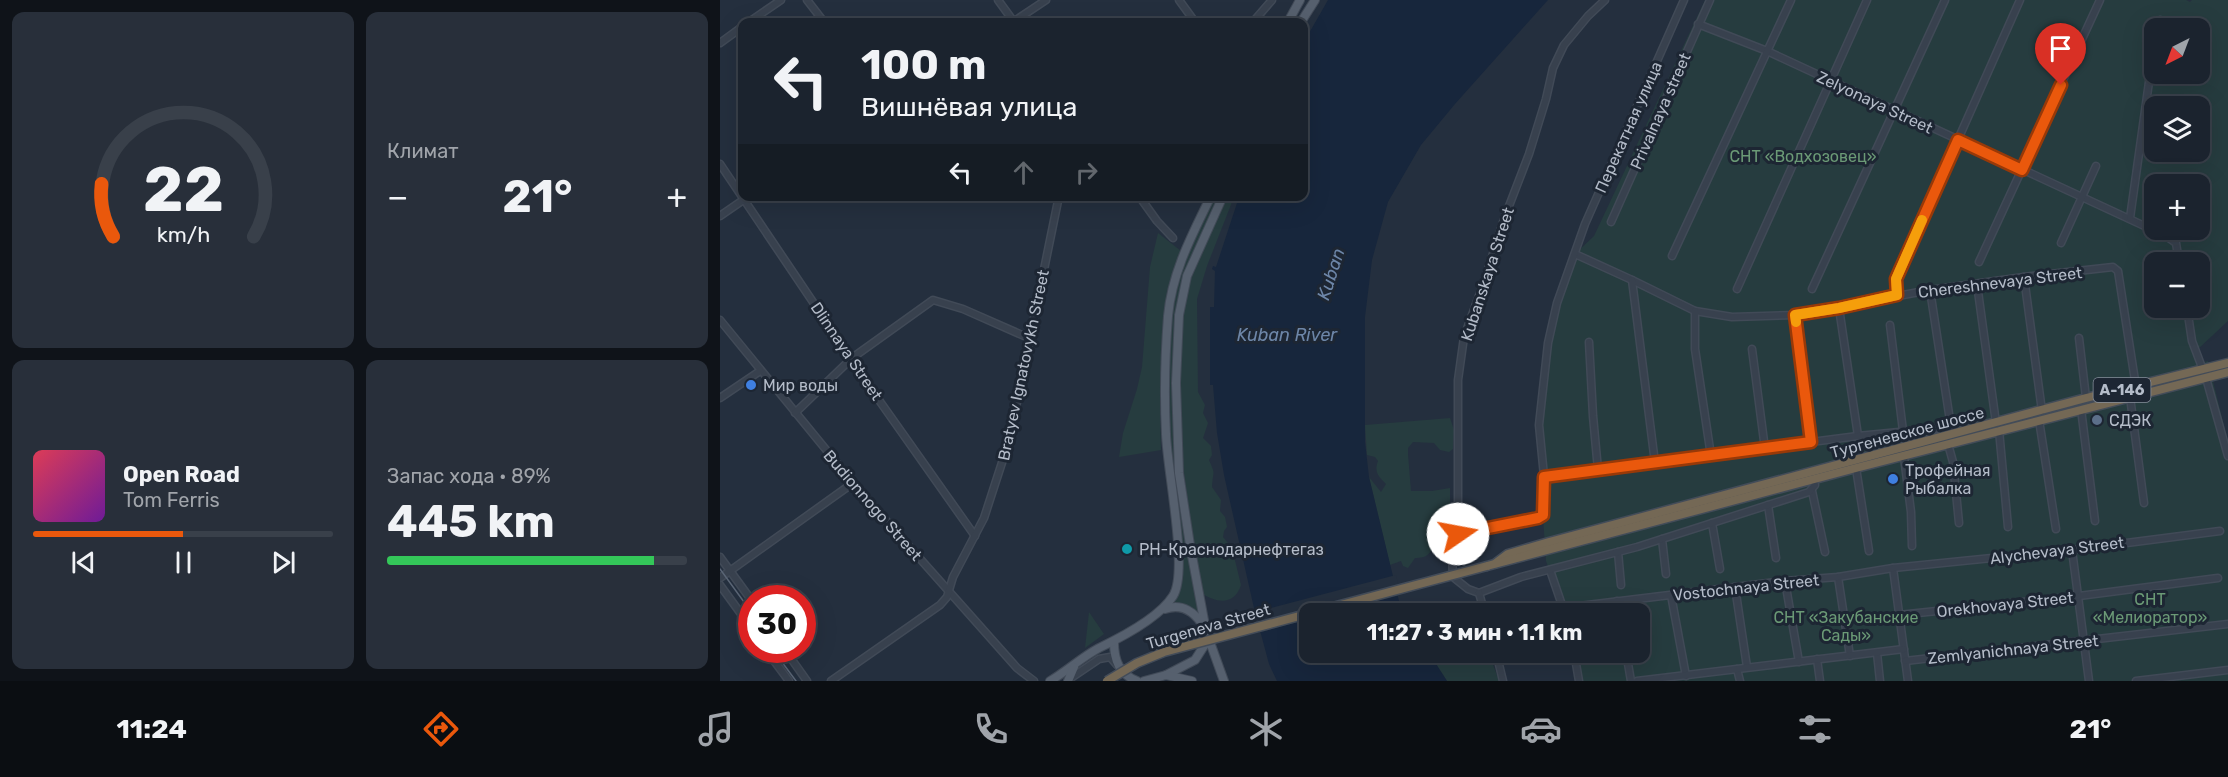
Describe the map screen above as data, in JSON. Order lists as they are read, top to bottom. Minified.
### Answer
{"streets":{"highway":["А-146","Тургеневское шоссе","Turgeneva Street"],"street":["Zelyonaya Street","Privalnaya street","Перекатная улица","Kubanskaya Street","Chereshnevaya Street","Dlinnaya Street","Bratyev Ignatovykh Street","Budionnogo Street","Alychevaya Street","Vostochnaya Street","Orekhovaya Street","Zemlyanichnaya Street"]},"crossings":[["Zelyonaya Street","Privalnaya street"],["Перекатная улица","Kubanskaya Street"],["Перекатная улица","Chereshnevaya Street"],["Chereshnevaya Street","Тургеневское шоссе"],["Dlinnaya Street","Bratyev Ignatovykh Street"],["Bratyev Ignatovykh Street","Budionnogo Street"],["Alychevaya Street","Vostochnaya Street"]],"water":["Kuban","Kuban River"],"parks":["СНТ «Водхозовец»","СНТ «Мелиоратор»","СНТ «Закубанские Сады»"],"places":["Мир воды","СДЭК","Трофейная Рыбалка","РН-Краснодарнефтегаз"],"north":"bottom left","page":{"tile":["Климат",["Запас хода · 89%","445 km"]],"map_buttons":["+","−"],"turn":["100 m","Вишнёвая улица"],"heat":["−","21°","+"],"song":["Open Road","Tom Ferris"],"limit":"30","trip":"11:27 · 3 мин · 1.1 km","tabs":["11:24","21°"],"gauge":["22","km/h"]}}
